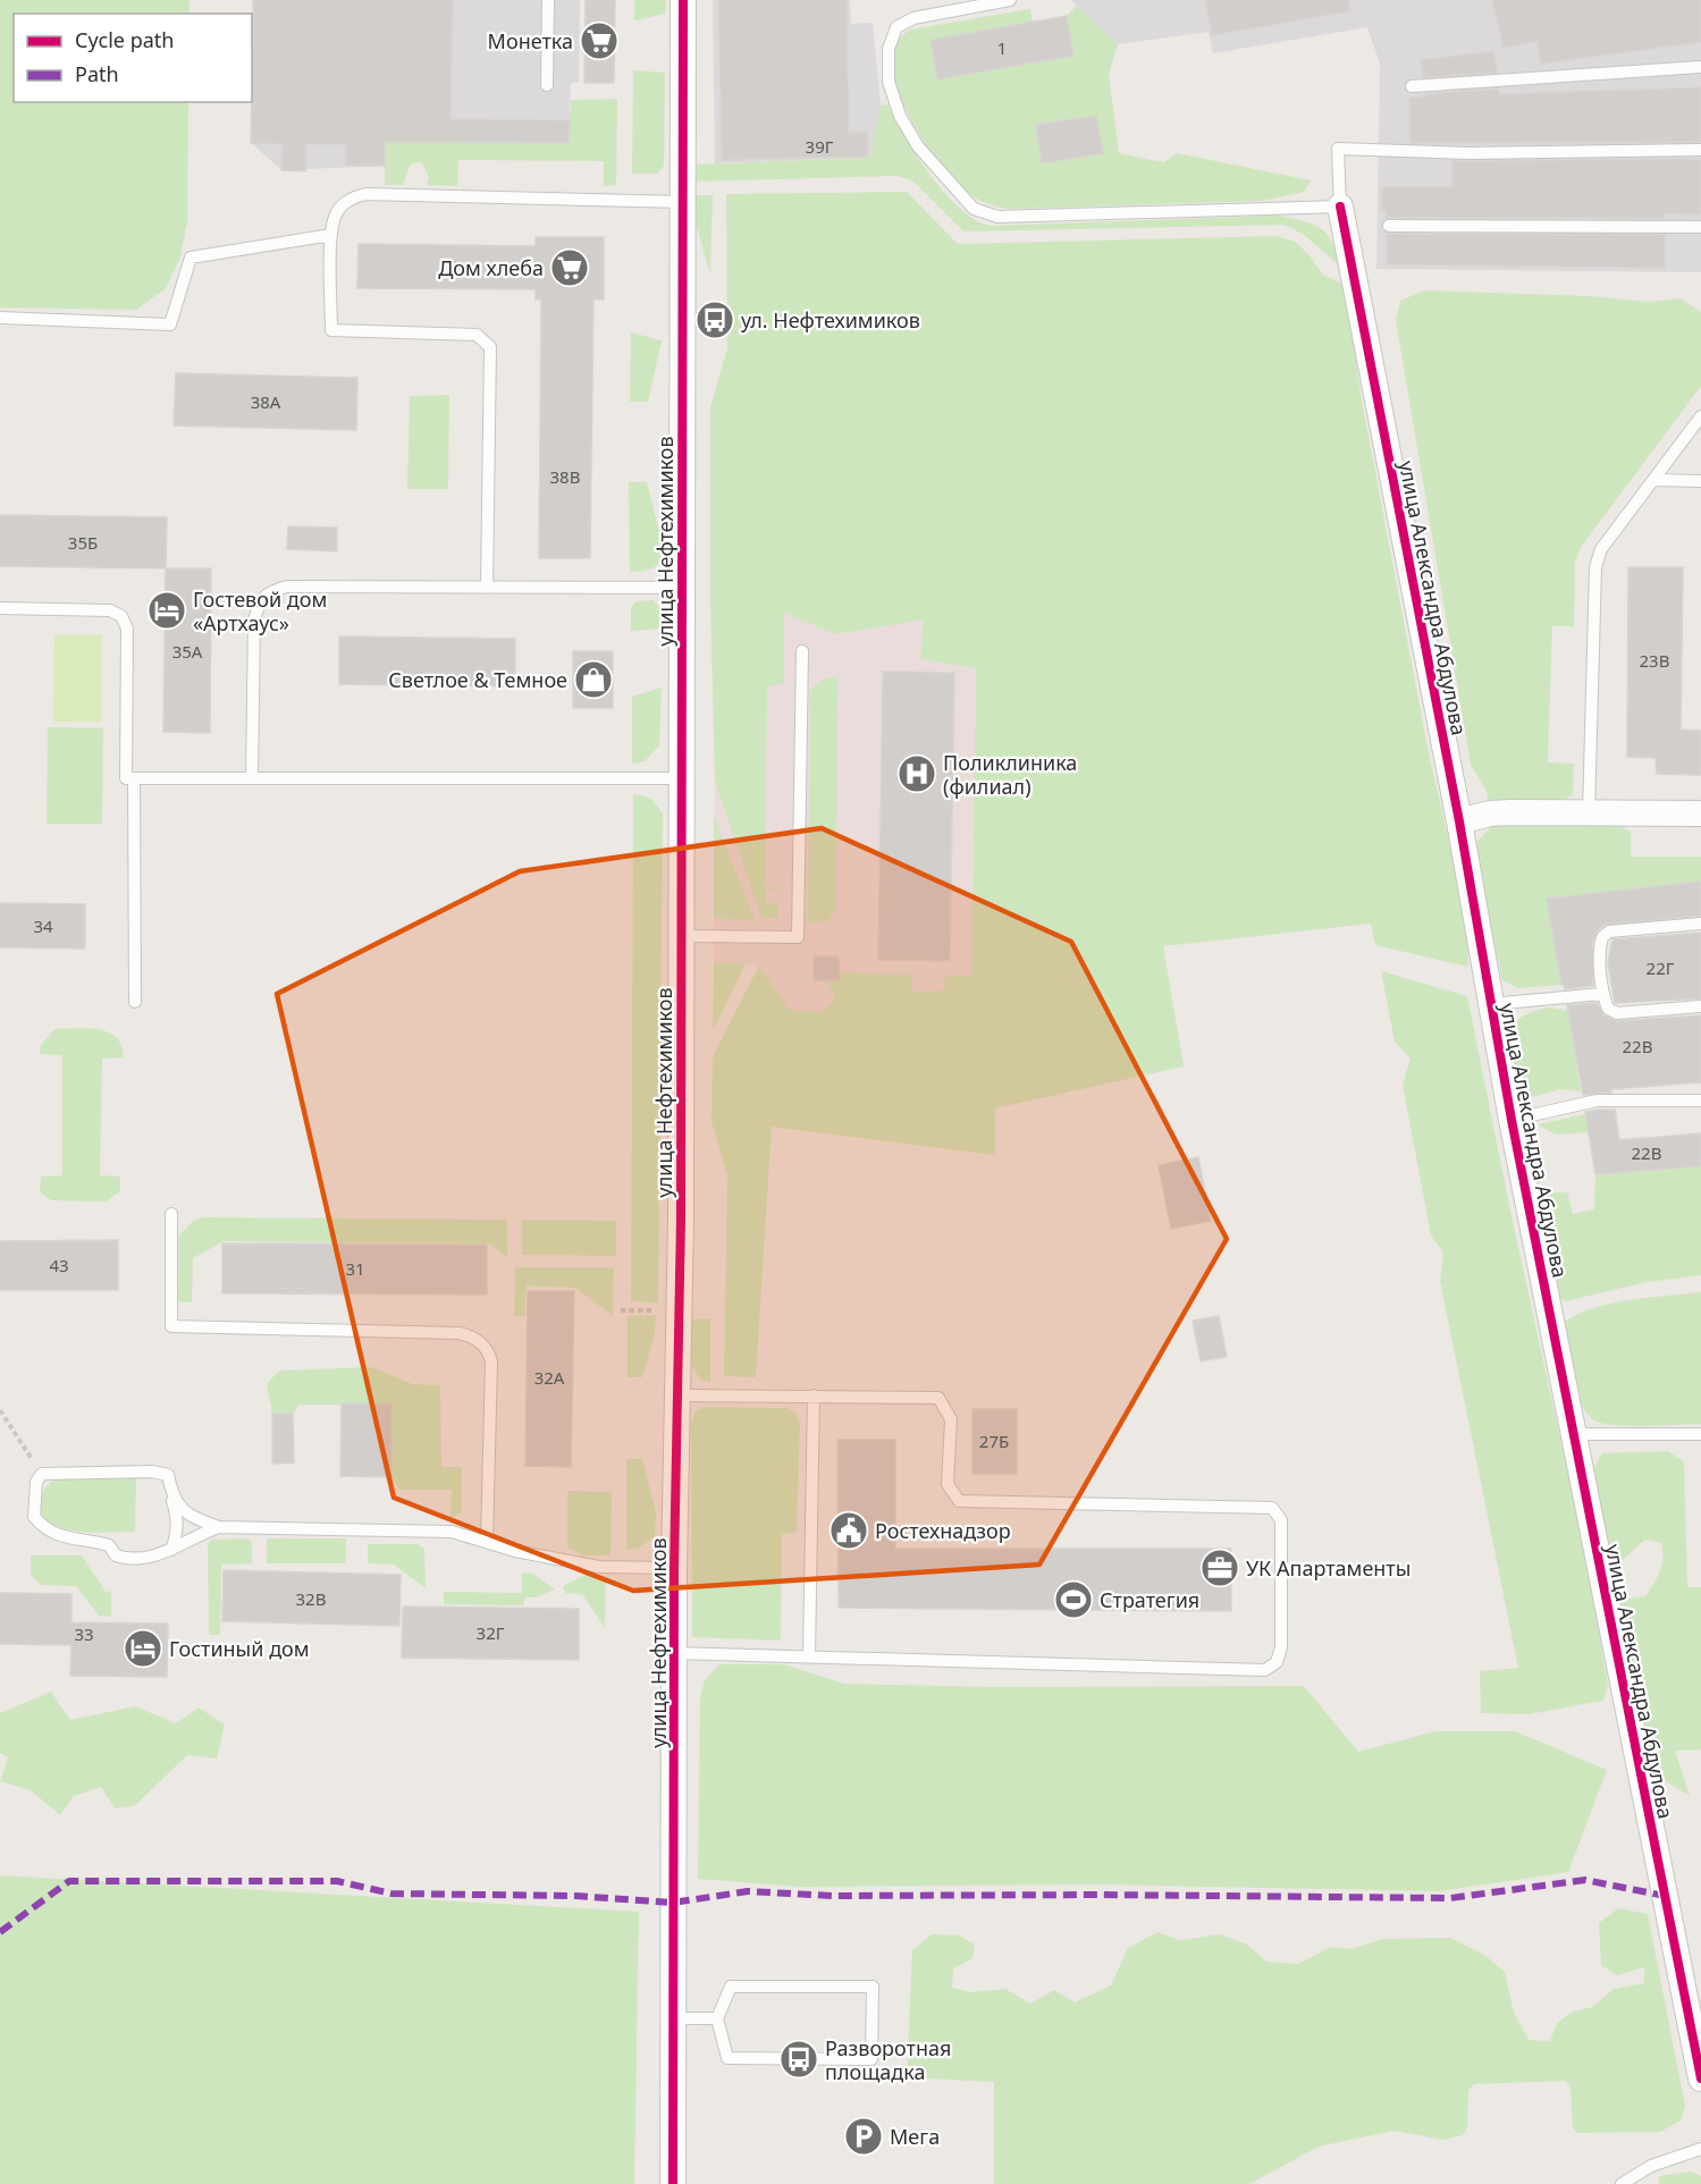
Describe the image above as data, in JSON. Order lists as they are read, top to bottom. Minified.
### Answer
{"streets":{"street":["улица Нефтехимиков","улица Александра Абдулова"]},"places":{"supermarket":["Монетка","Дом хлеба"],"bus stop":["ул. Нефтехимиков","Разворотная площадка"],"hotel":["Гостевой дом «Артхаус»","Гостиный дом"],"shop":["Светлое & Темное"],"hospital":["Поликлиника (филиал)"],"public building":["Ростехнадзор"],"office":["УК Апартаменты"],"sports":["Стратегия"],"parking":["Мега"]},"house_numbers":["1","39Г","38А","38В","35Б","35А","23В","34","22Г","22В","22В","43","31","32А","27Б","32В","32Г","33"],"legend":["Cycle path","Path"]}
